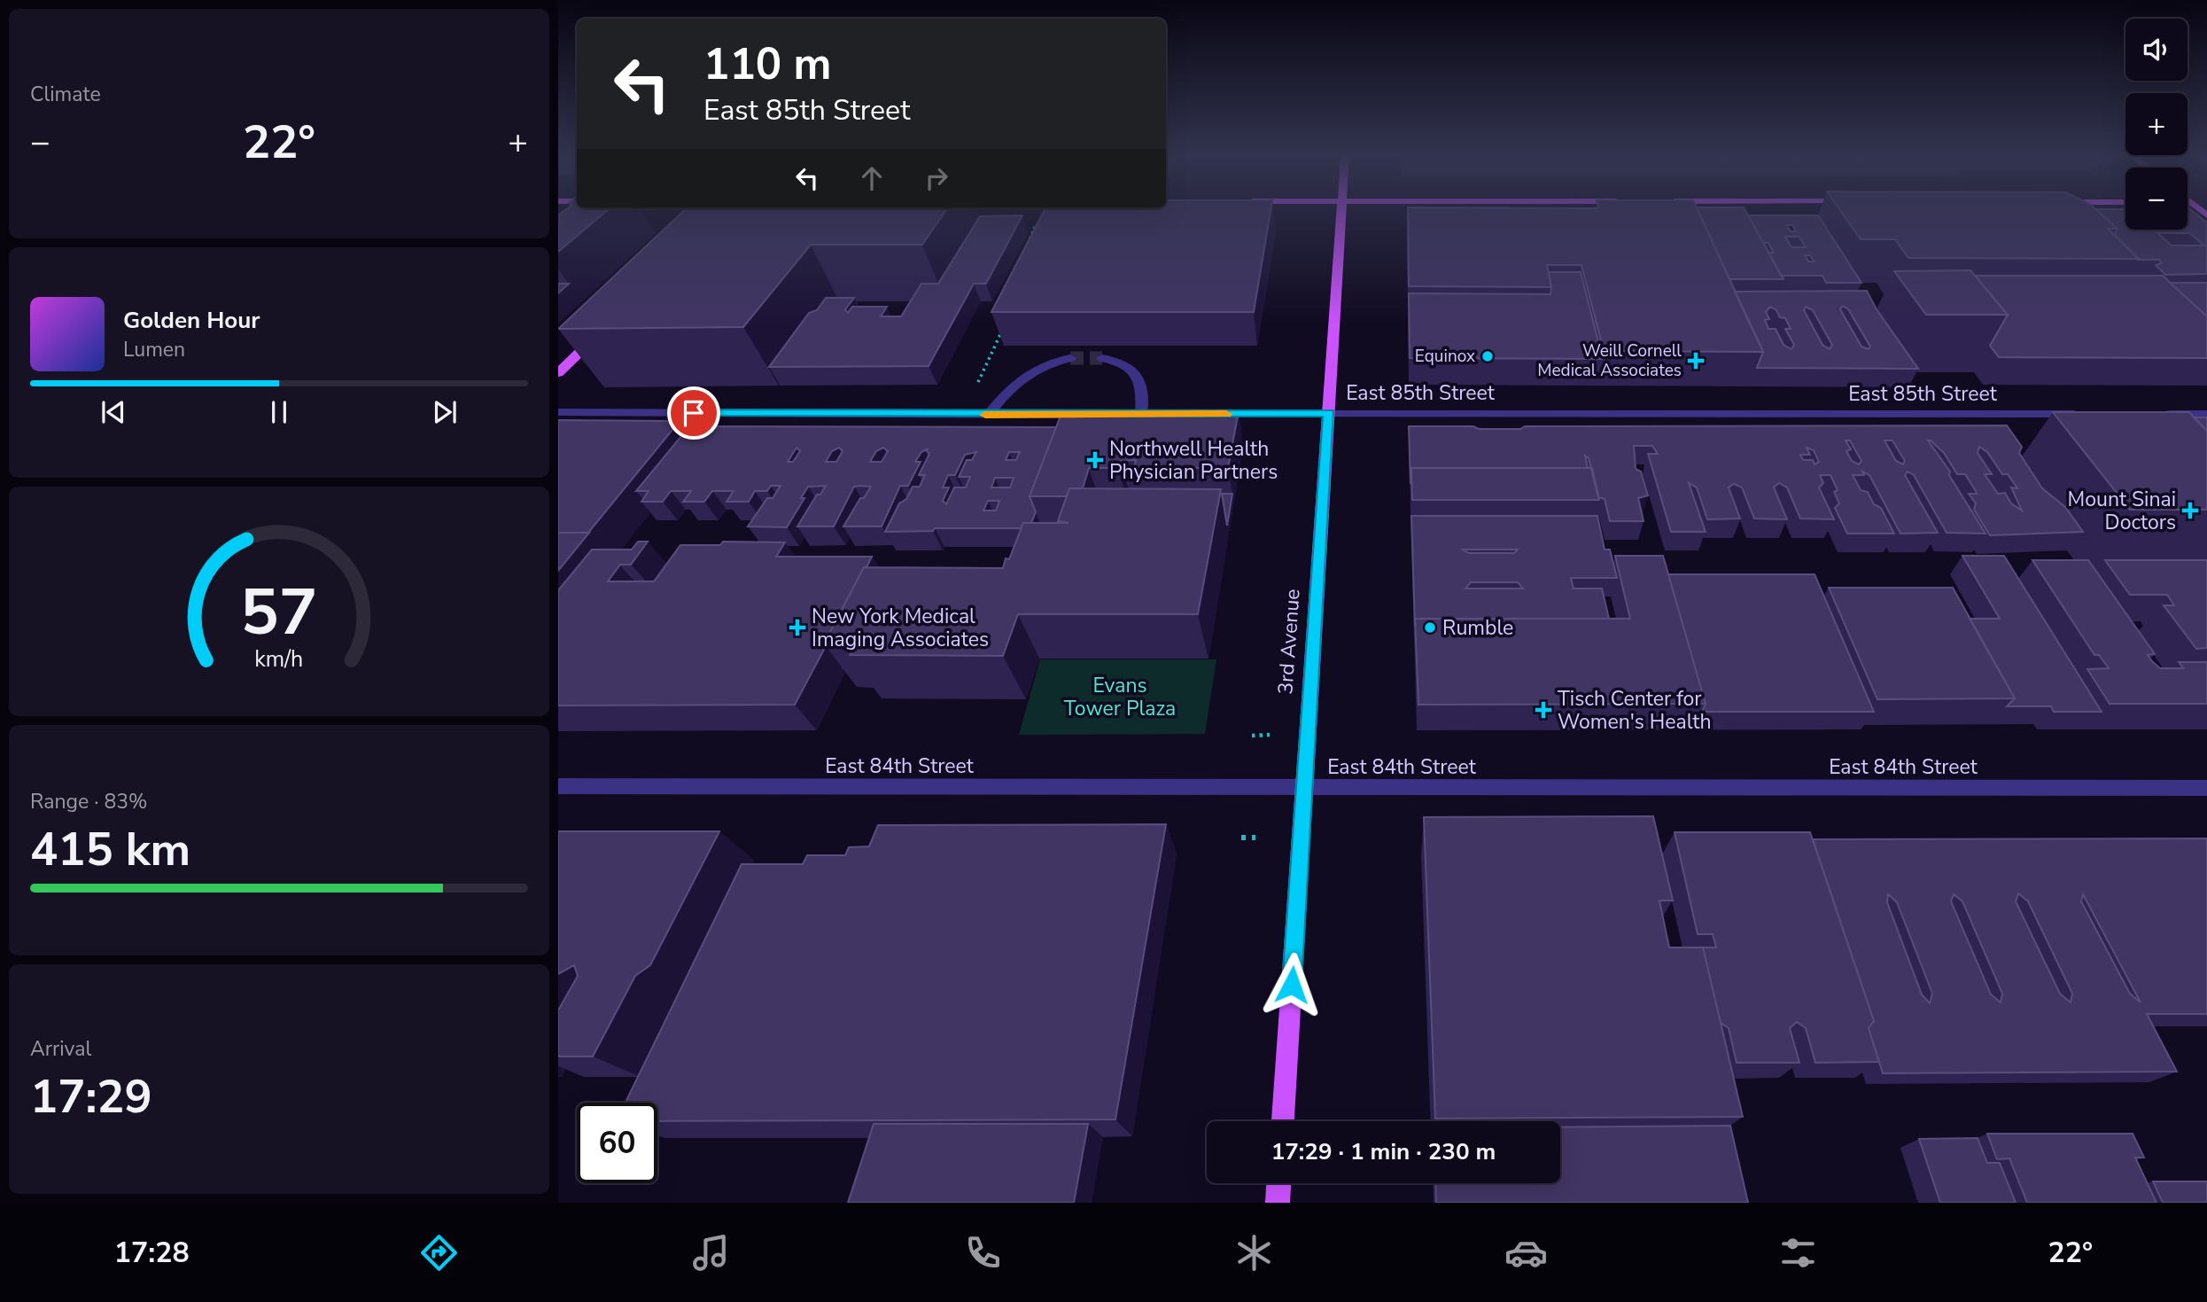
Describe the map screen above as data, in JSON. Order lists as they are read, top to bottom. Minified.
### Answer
{"streets":{"main road":["3rd Avenue"],"street":["East 85th Street","East 84th Street"]},"crossings":[["East 85th Street","3rd Avenue"],["3rd Avenue","East 84th Street"]],"parks":["Evans Tower Plaza"],"places":{"other":["Equinox","Rumble"],"health":["Weill Cornell Medical Associates","Northwell Health Physician Partners","Mount Sinai Doctors","New York Medical Imaging Associates","Tisch Center for Women's Health"]},"page":{"tile":["Climate",["Range · 83%","415 km"],["Arrival","17:29"]],"map_buttons":["+","−"],"turn":["110 m","East 85th Street"],"heat":["−","22°","+"],"song":["Golden Hour","Lumen"],"limit":"60","trip":"17:29 · 1 min · 230 m","tabs":["17:28","22°"],"gauge":["57","km/h"]}}
